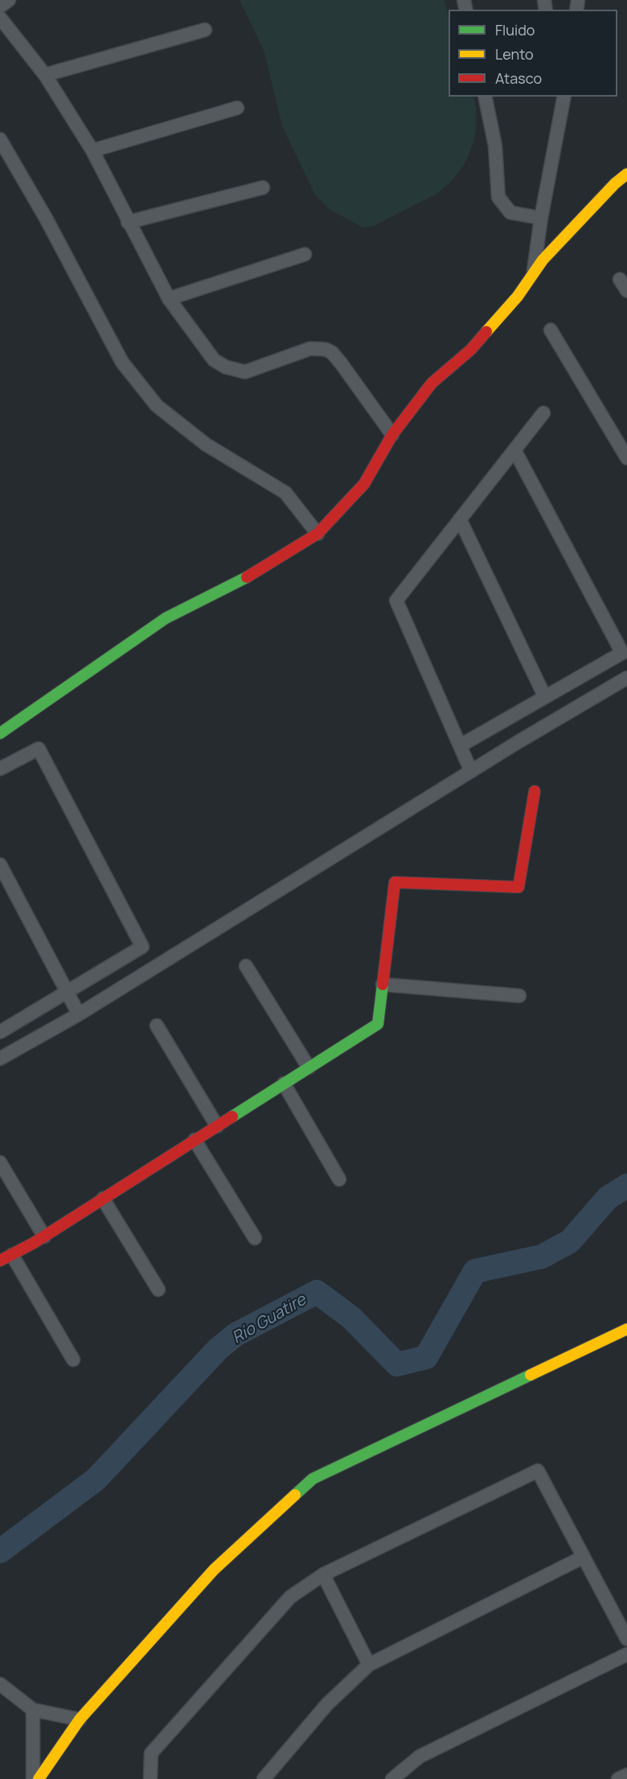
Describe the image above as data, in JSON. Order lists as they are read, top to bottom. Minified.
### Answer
{"water":["Río Guatire"],"legend":["Fluido","Lento","Atasco"]}
